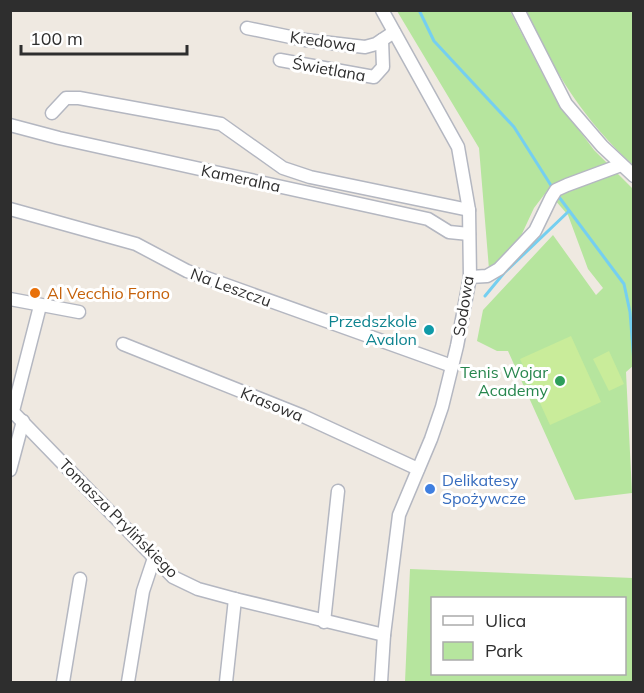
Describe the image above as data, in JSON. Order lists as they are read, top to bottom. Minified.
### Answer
{"streets":{"street":["Kredowa","Świetlana","Kameralna","Na Leszczu","Sodowa","Krasowa","Tomasza Prylińskiego"]},"crossings":[["Kredowa","Świetlana"],["Kredowa","Sodowa"],["Kameralna","Sodowa"],["Na Leszczu","Sodowa"],["Sodowa","Krasowa"],["Sodowa","Tomasza Prylińskiego"]],"places":["Al Vecchio Forno","Przedszkole Avalon","Tenis Wojar Academy","Delikatesy Spożywcze"],"legend":["Ulica","Park"],"scale_bar":"100 m"}
